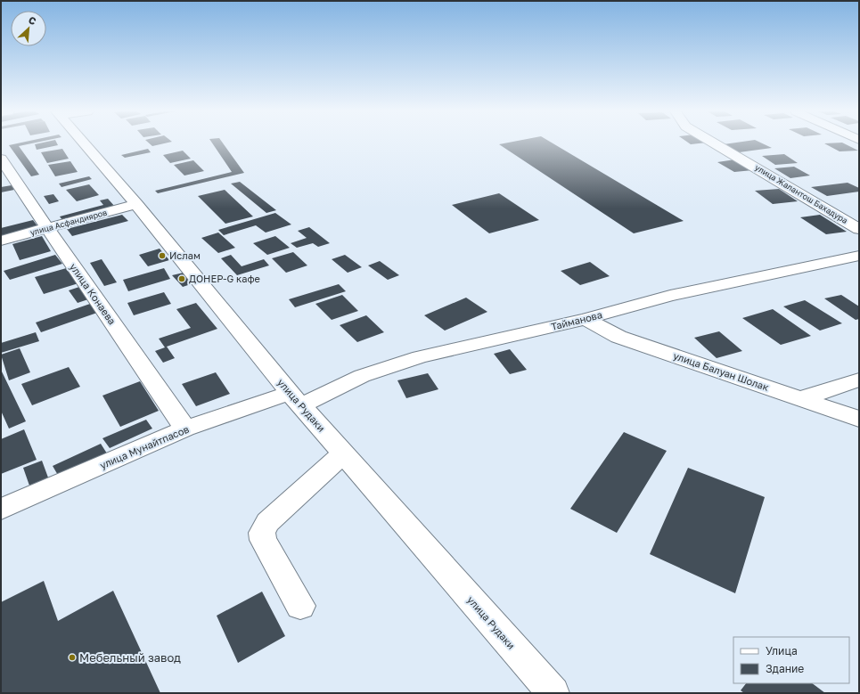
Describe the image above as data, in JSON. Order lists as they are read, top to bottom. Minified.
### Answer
{"streets":{"street":["улица Жалантош Бахадура","улица Асфандияров","улица Конаева","Тайманова","улица Балуан Шолак","улица Рудаки","улица Мунайтпасов"]},"crossings":[["улица Асфандияров","улица Конаева"],["улица Асфандияров","улица Рудаки"],["улица Конаева","улица Мунайтпасов"],["Тайманова","улица Балуан Шолак"],["Тайманова","улица Рудаки"],["Тайманова","улица Мунайтпасов"],["улица Рудаки","улица Мунайтпасов"]],"places":["Ислам","ДОНЕР-G кафе","Мебельный завод"],"legend":["Улица","Здание"],"north":"top right"}
